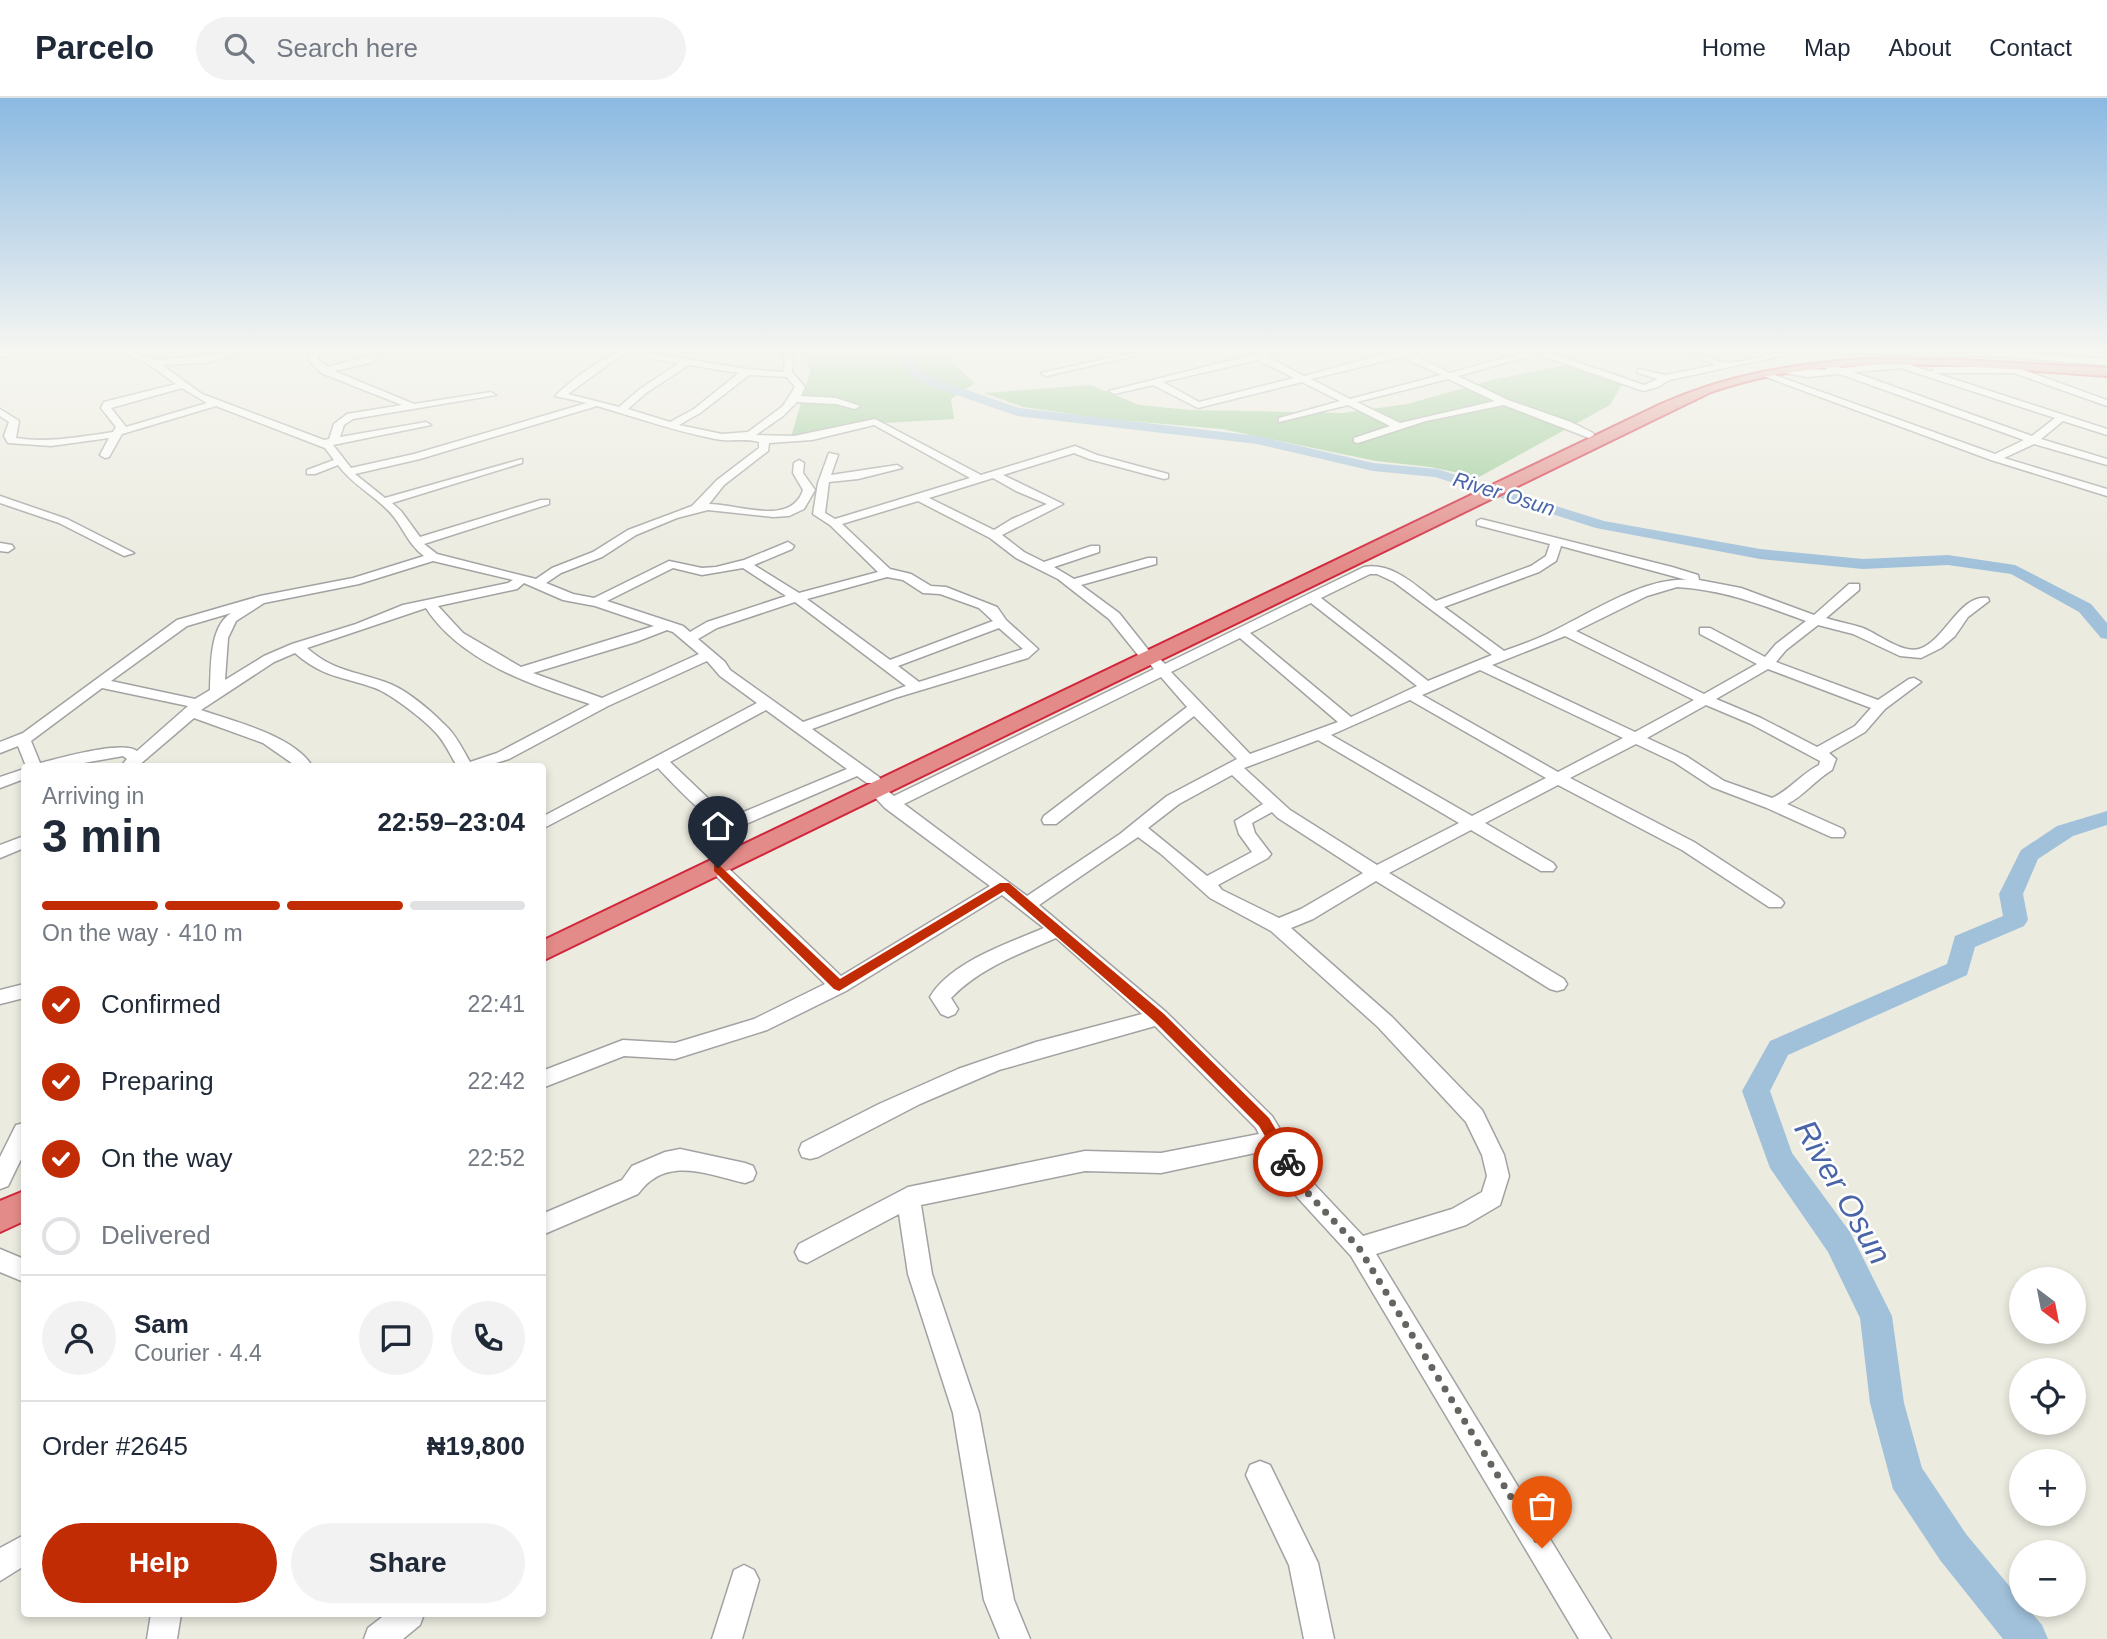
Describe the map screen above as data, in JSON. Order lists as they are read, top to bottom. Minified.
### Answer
{"water":["River Osun"],"north":"bottom right","page":{"header":"Parcelo","search":"Search here","nav":["Home","Map","About","Contact"],"heading":["3 min","Arriving in","22:59–23:04"],"panel":["Sam","Courier · 4.4","Order #2645","₦19,800"],"bar":"On the way · 410 m","list":[["Confirmed","22:41"],["Preparing","22:42"],["On the way","22:52"],"Delivered"],"map_buttons":["+","−"],"buttons":["Help","Share"]}}
